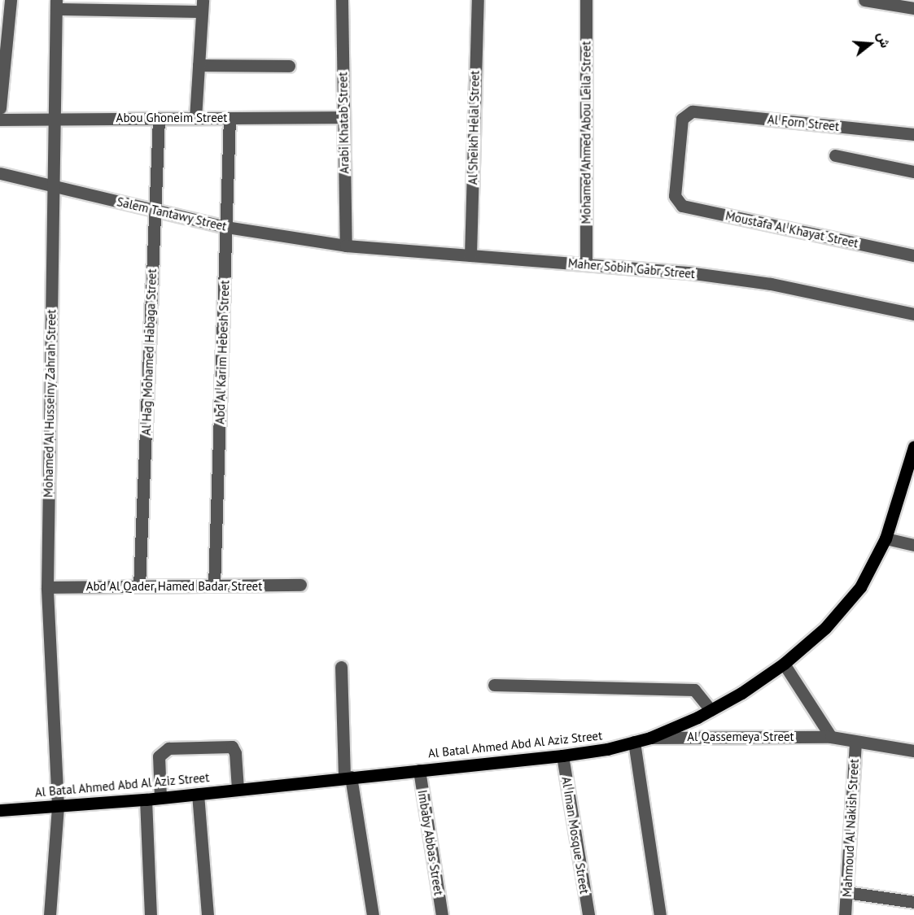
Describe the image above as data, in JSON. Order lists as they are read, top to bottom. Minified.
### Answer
{"streets":{"main road":["Al Batal Ahmed Abd Al Aziz Street"],"street":["Abou Ghoneim Street","Arabi Khatab Street","Al Forn Street","Al Sheikh Helal Street","Mohamed Ahmed Abou Leila Street","Salem Tantawy Street","Moustafa Al Khayat Street","Maher Sobih Gabr Street","Al Hag Mohamed Habaga Street","Abd Al Karim Hebesh Street","Mohamed Al Husseiny Zahrah Street","Abd Al Qader Hamed Badar Street","Al Qassemeya Street","Mahmoud Al Nakish Street","Al Iman Mosque Street","Imbaby Abbas Street"]},"crossings":[["Abou Ghoneim Street","Arabi Khatab Street"],["Abou Ghoneim Street","Al Hag Mohamed Habaga Street"],["Abou Ghoneim Street","Abd Al Karim Hebesh Street"],["Abou Ghoneim Street","Mohamed Al Husseiny Zahrah Street"],["Arabi Khatab Street","Salem Tantawy Street"],["Arabi Khatab Street","Maher Sobih Gabr Street"],["Al Forn Street","Moustafa Al Khayat Street"],["Al Sheikh Helal Street","Maher Sobih Gabr Street"],["Mohamed Ahmed Abou Leila Street","Maher Sobih Gabr Street"],["Salem Tantawy Street","Maher Sobih Gabr Street"],["Salem Tantawy Street","Al Hag Mohamed Habaga Street"],["Salem Tantawy Street","Abd Al Karim Hebesh Street"],["Salem Tantawy Street","Mohamed Al Husseiny Zahrah Street"],["Al Hag Mohamed Habaga Street","Abd Al Qader Hamed Badar Street"],["Abd Al Karim Hebesh Street","Abd Al Qader Hamed Badar Street"],["Mohamed Al Husseiny Zahrah Street","Abd Al Qader Hamed Badar Street"],["Mohamed Al Husseiny Zahrah Street","Al Batal Ahmed Abd Al Aziz Street"],["Al Qassemeya Street","Al Batal Ahmed Abd Al Aziz Street"],["Al Qassemeya Street","Mahmoud Al Nakish Street"],["Al Batal Ahmed Abd Al Aziz Street","Al Iman Mosque Street"],["Al Batal Ahmed Abd Al Aziz Street","Imbaby Abbas Street"]],"north":"right"}
